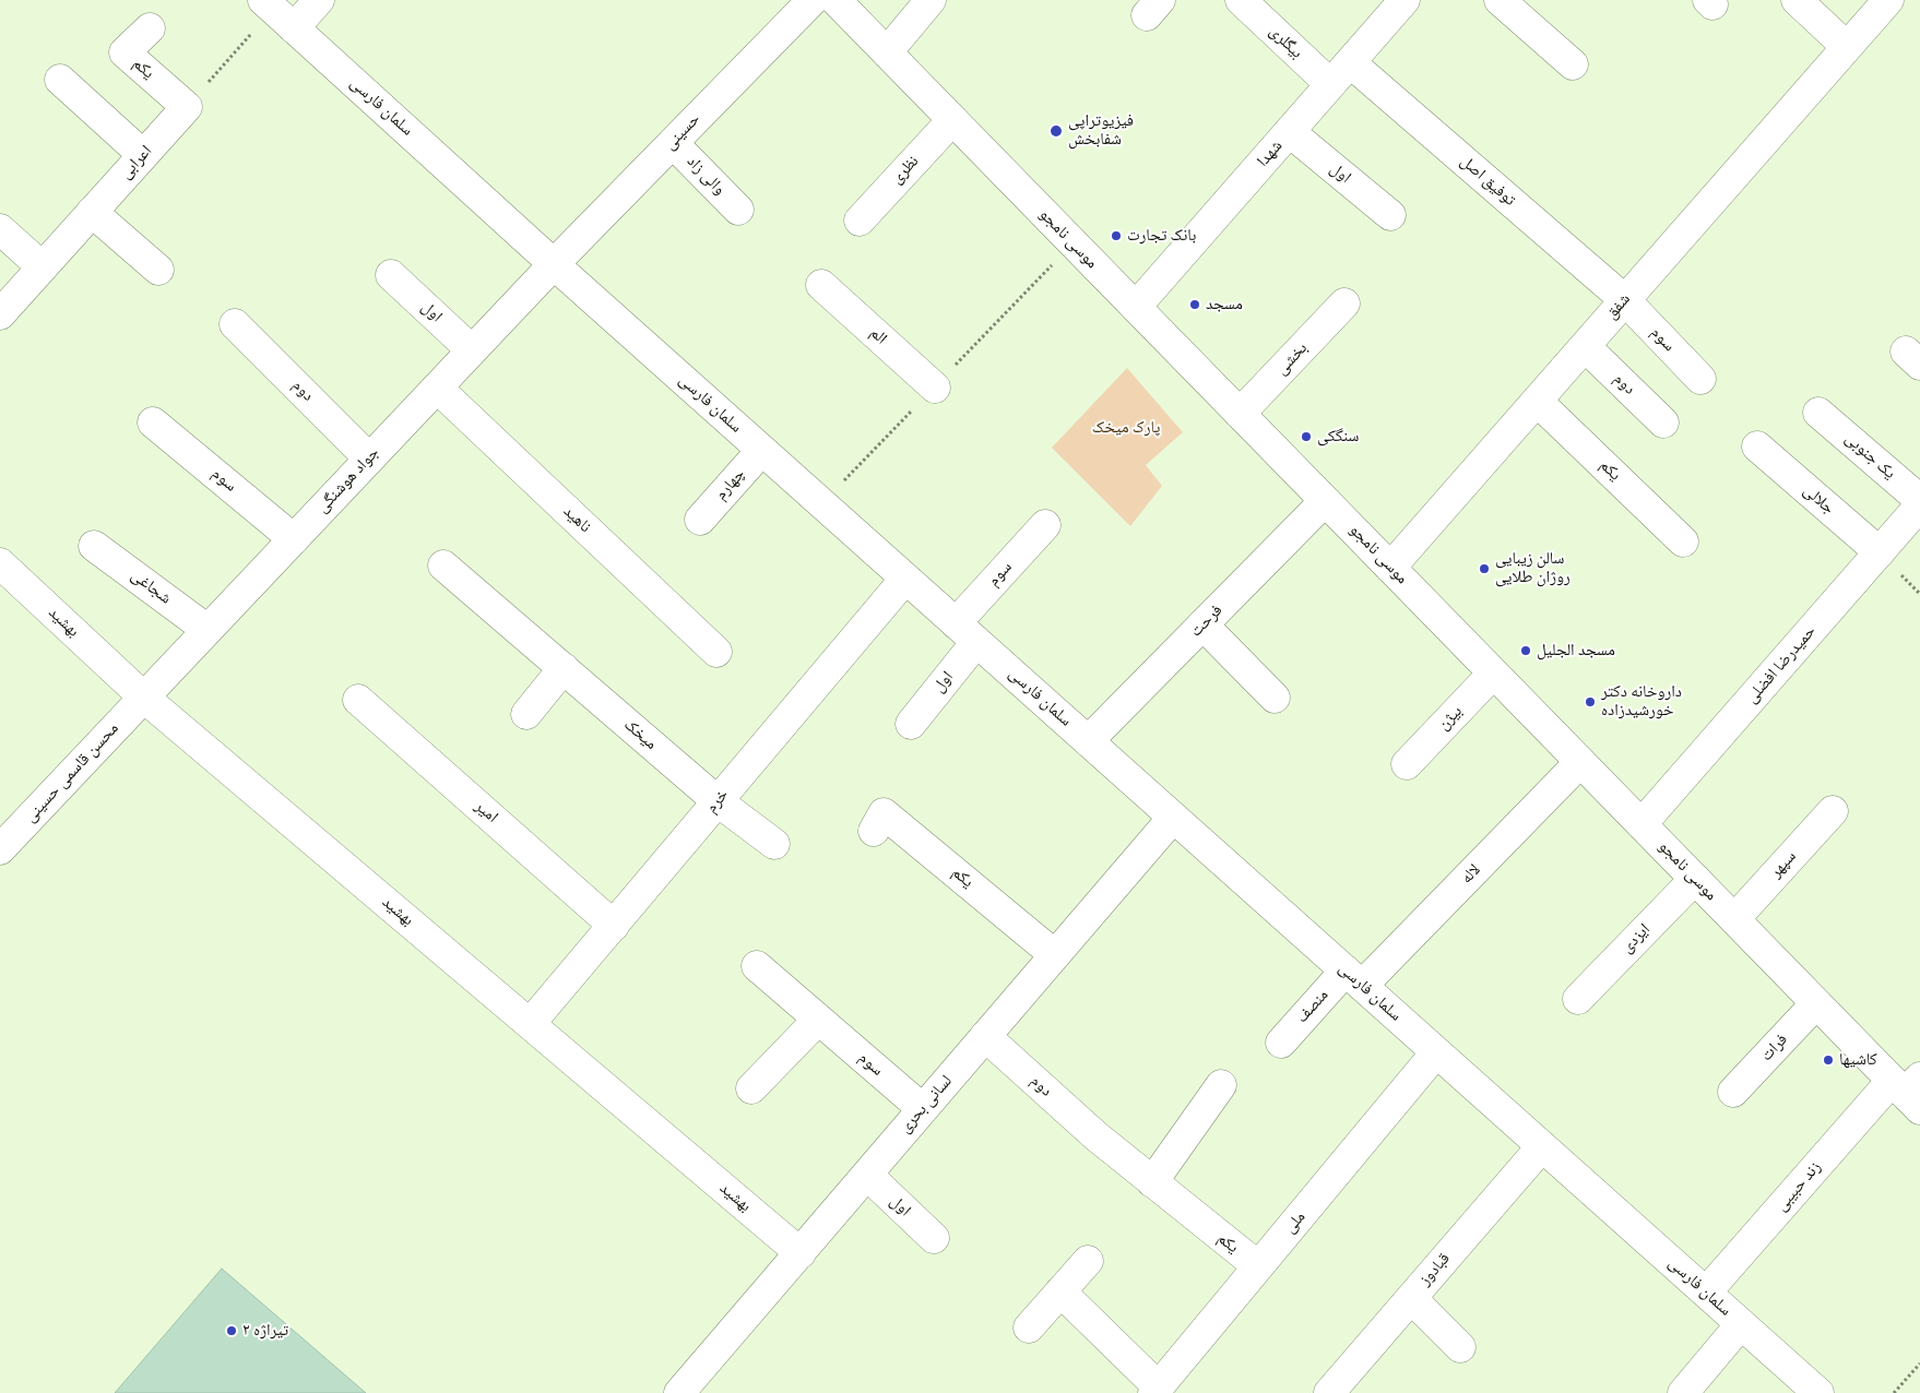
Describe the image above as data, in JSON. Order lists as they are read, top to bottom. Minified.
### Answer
{"streets":{"street":["بیگلری","یکم","سلمان فارسی","حسینی","شهدا","اعرابی","نظری","اول","والی زاد","توفیق اصل","موسی نامجو","شفق","الم","سوم","بخشی","دوم","یک جنوبی","جواد هوشنگی","چهارم","جلالی","ناهید","شجاغی","فرحت","بهشید","حمیدرضا افضلی","بیژن","میخک","محسن قاسمی حسینی","خرم","امیر","سپهر","لاله","ایزدی","منصف","فرات","لسانی بحری","زند حبیبی","ملی","قبادوز"]},"crossings":[["بیگلری","شهدا"],["یکم","اعرابی"],["یکم","شفق"],["یکم","دوم"],["یکم","لسانی بحری"],["یکم","ملی"],["سلمان فارسی","حسینی"],["سلمان فارسی","اول"],["سلمان فارسی","سوم"],["سلمان فارسی","جواد هوشنگی"],["سلمان فارسی","چهارم"],["سلمان فارسی","فرحت"],["سلمان فارسی","خرم"],["سلمان فارسی","لاله"],["سلمان فارسی","منصف"],["سلمان فارسی","لسانی بحری"],["سلمان فارسی","زند حبیبی"],["سلمان فارسی","ملی"],["سلمان فارسی","قبادوز"],["حسینی","والی زاد"],["حسینی","جواد هوشنگی"],["شهدا","اول"],["شهدا","توفیق اصل"],["شهدا","موسی نامجو"],["نظری","موسی نامجو"],["اول","سوم"],["اول","جواد هوشنگی"],["اول","لسانی بحری"],["توفیق اصل","شفق"],["توفیق اصل","سوم"],["موسی نامجو","شفق"],["موسی نامجو","بخشی"],["موسی نامجو","فرحت"],["موسی نامجو","حمیدرضا افضلی"],["موسی نامجو","بیژن"],["موسی نامجو","سپهر"],["موسی نامجو","لاله"],["موسی نامجو","ایزدی"],["موسی نامجو","فرات"],["موسی نامجو","زند حبیبی"],["شفق","سوم"],["شفق","دوم"],["سوم","جواد هوشنگی"],["سوم","لسانی بحری"],["دوم","جواد هوشنگی"],["دوم","لسانی بحری"],["جواد هوشنگی","ناهید"],["جواد هوشنگی","شجاغی"],["جواد هوشنگی","بهشید"],["جواد هوشنگی","محسن قاسمی حسینی"],["جلالی","حمیدرضا افضلی"],["بهشید","محسن قاسمی حسینی"],["بهشید","خرم"],["بهشید","لسانی بحری"],["میخک","خرم"],["خرم","امیر"],["لاله","منصف"]],"parks":["پارک میخک"],"places":["فیزیوتراپی شفابخش","بانک تجارت","مسجد","سنگکی","سالن زیبایی روژان طلایی","مسجد الجلیل","داروخانه دکتر خورشیدزاده","کاشیها","تیراژه ۲"]}
